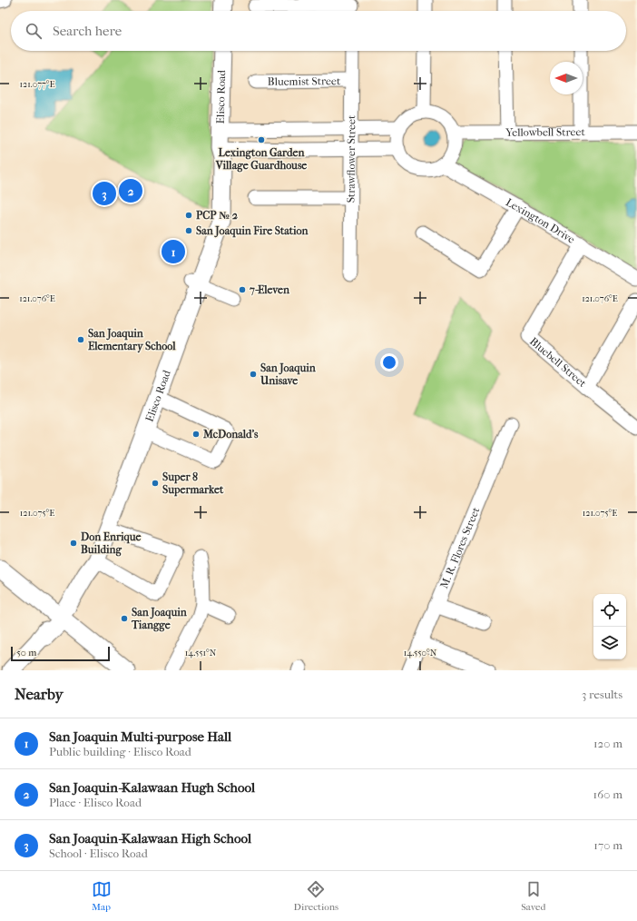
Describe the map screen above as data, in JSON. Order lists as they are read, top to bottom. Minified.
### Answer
{"streets":{"main road":["Elisco Road"],"street":["Bluemist Street","Yellowbell Street","Strawflower Street","Lexington Drive","Bluebell Street","M. R. Flores Street"]},"crossings":[["Bluemist Street","Strawflower Street"],["Yellowbell Street","Lexington Drive"],["Lexington Drive","Bluebell Street"]],"places":["Lexington Garden Village Guardhouse","PCP № 2","San Joaquin Fire Station","7-Eleven","San Joaquin Elementary School","San Joaquin Unisave","McDonald's","Super 8 Supermarket","Don Enrique Building","San Joaquin Tiangge"],"scale_bar":"50 m","north":"left","page":{"search":"Search here","pins":["2","3","1"],"scale":"50 m","heading":["Nearby","3 results"],"list":[{"mark":"1","name":"San Joaquin Multi-purpose Hall","note":"Public building · Elisco Road","value":"120 m"},{"mark":"2","name":"San Joaquin-Kalawaan Hugh School","note":"Place · Elisco Road","value":"160 m"},{"mark":"3","name":"San Joaquin-Kalawaan High School","note":"School · Elisco Road","value":"170 m"}],"nav":["Map","Directions","Saved"]},"coordinates":["121.077°E","121.076°E","121.075°E","14.551°N","14.550°N"]}
